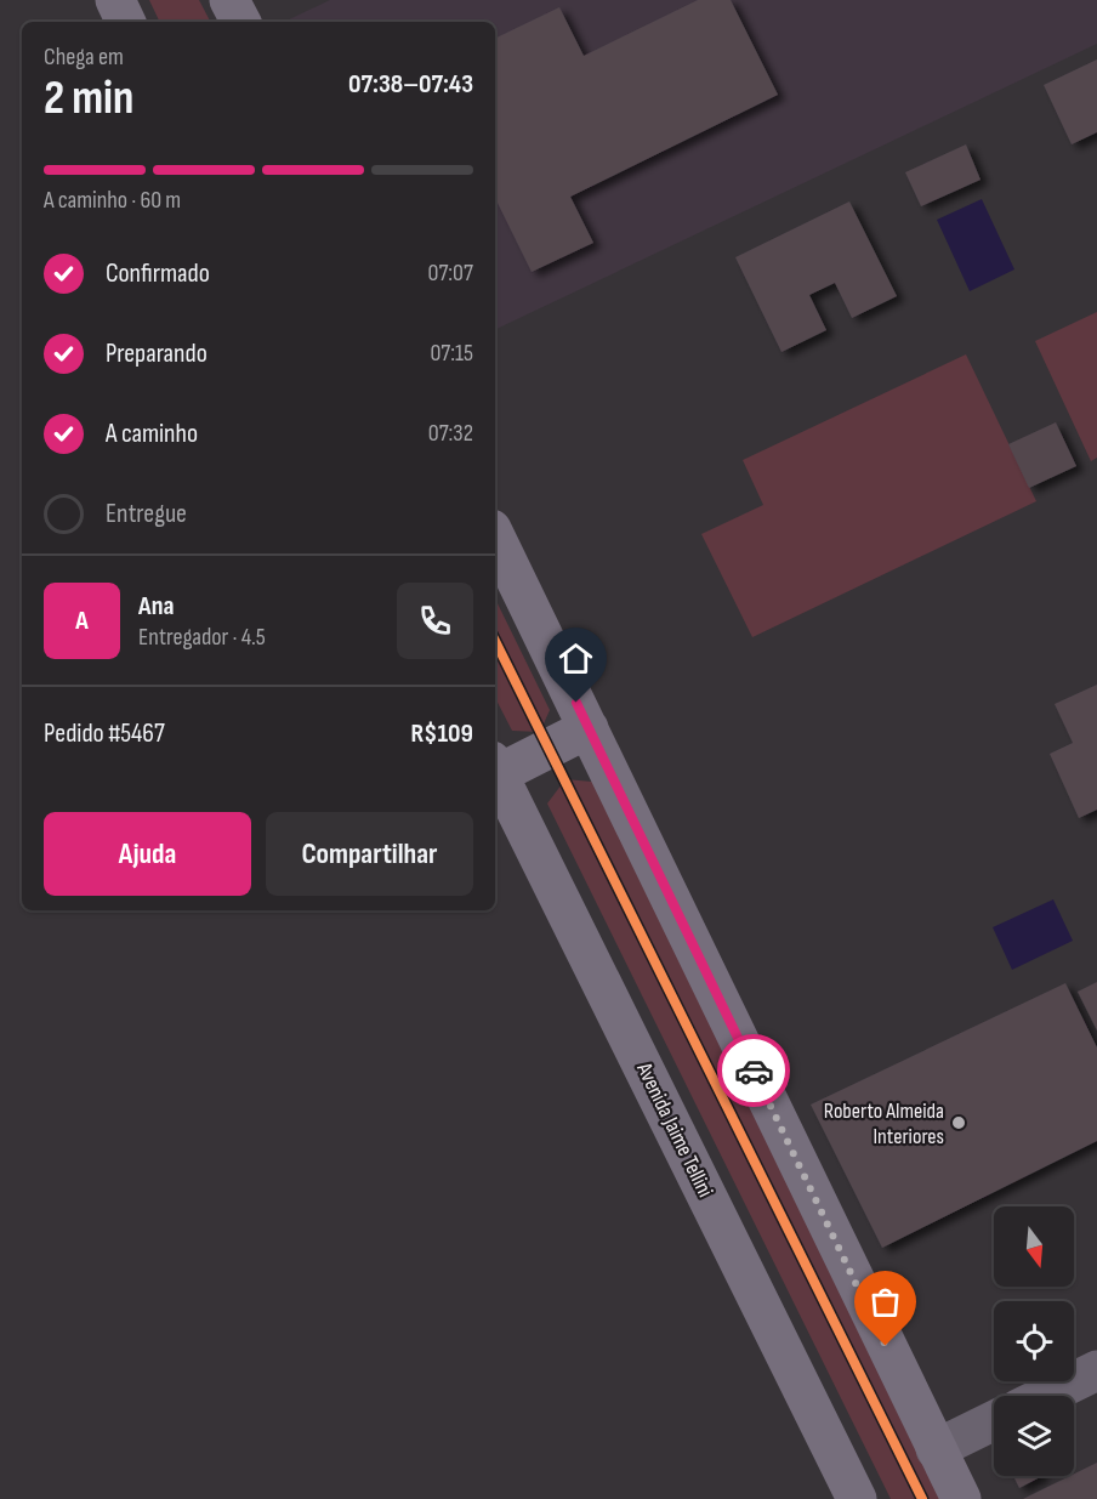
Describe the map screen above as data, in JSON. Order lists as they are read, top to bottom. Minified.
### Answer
{"streets":{"main road":["Avenida Jaime Tellini"]},"places":["Roberto Almeida Interiores"],"north":"bottom","page":{"heading":["2 min","Chega em","07:38–07:43"],"panel":["Ana","Entregador · 4.5","Pedido #5467","R$109"],"bar":"A caminho · 60 m","list":[["Confirmado","07:07"],["Preparando","07:15"],["A caminho","07:32"],"Entregue"],"round":"A","buttons":["Ajuda","Compartilhar"]}}
